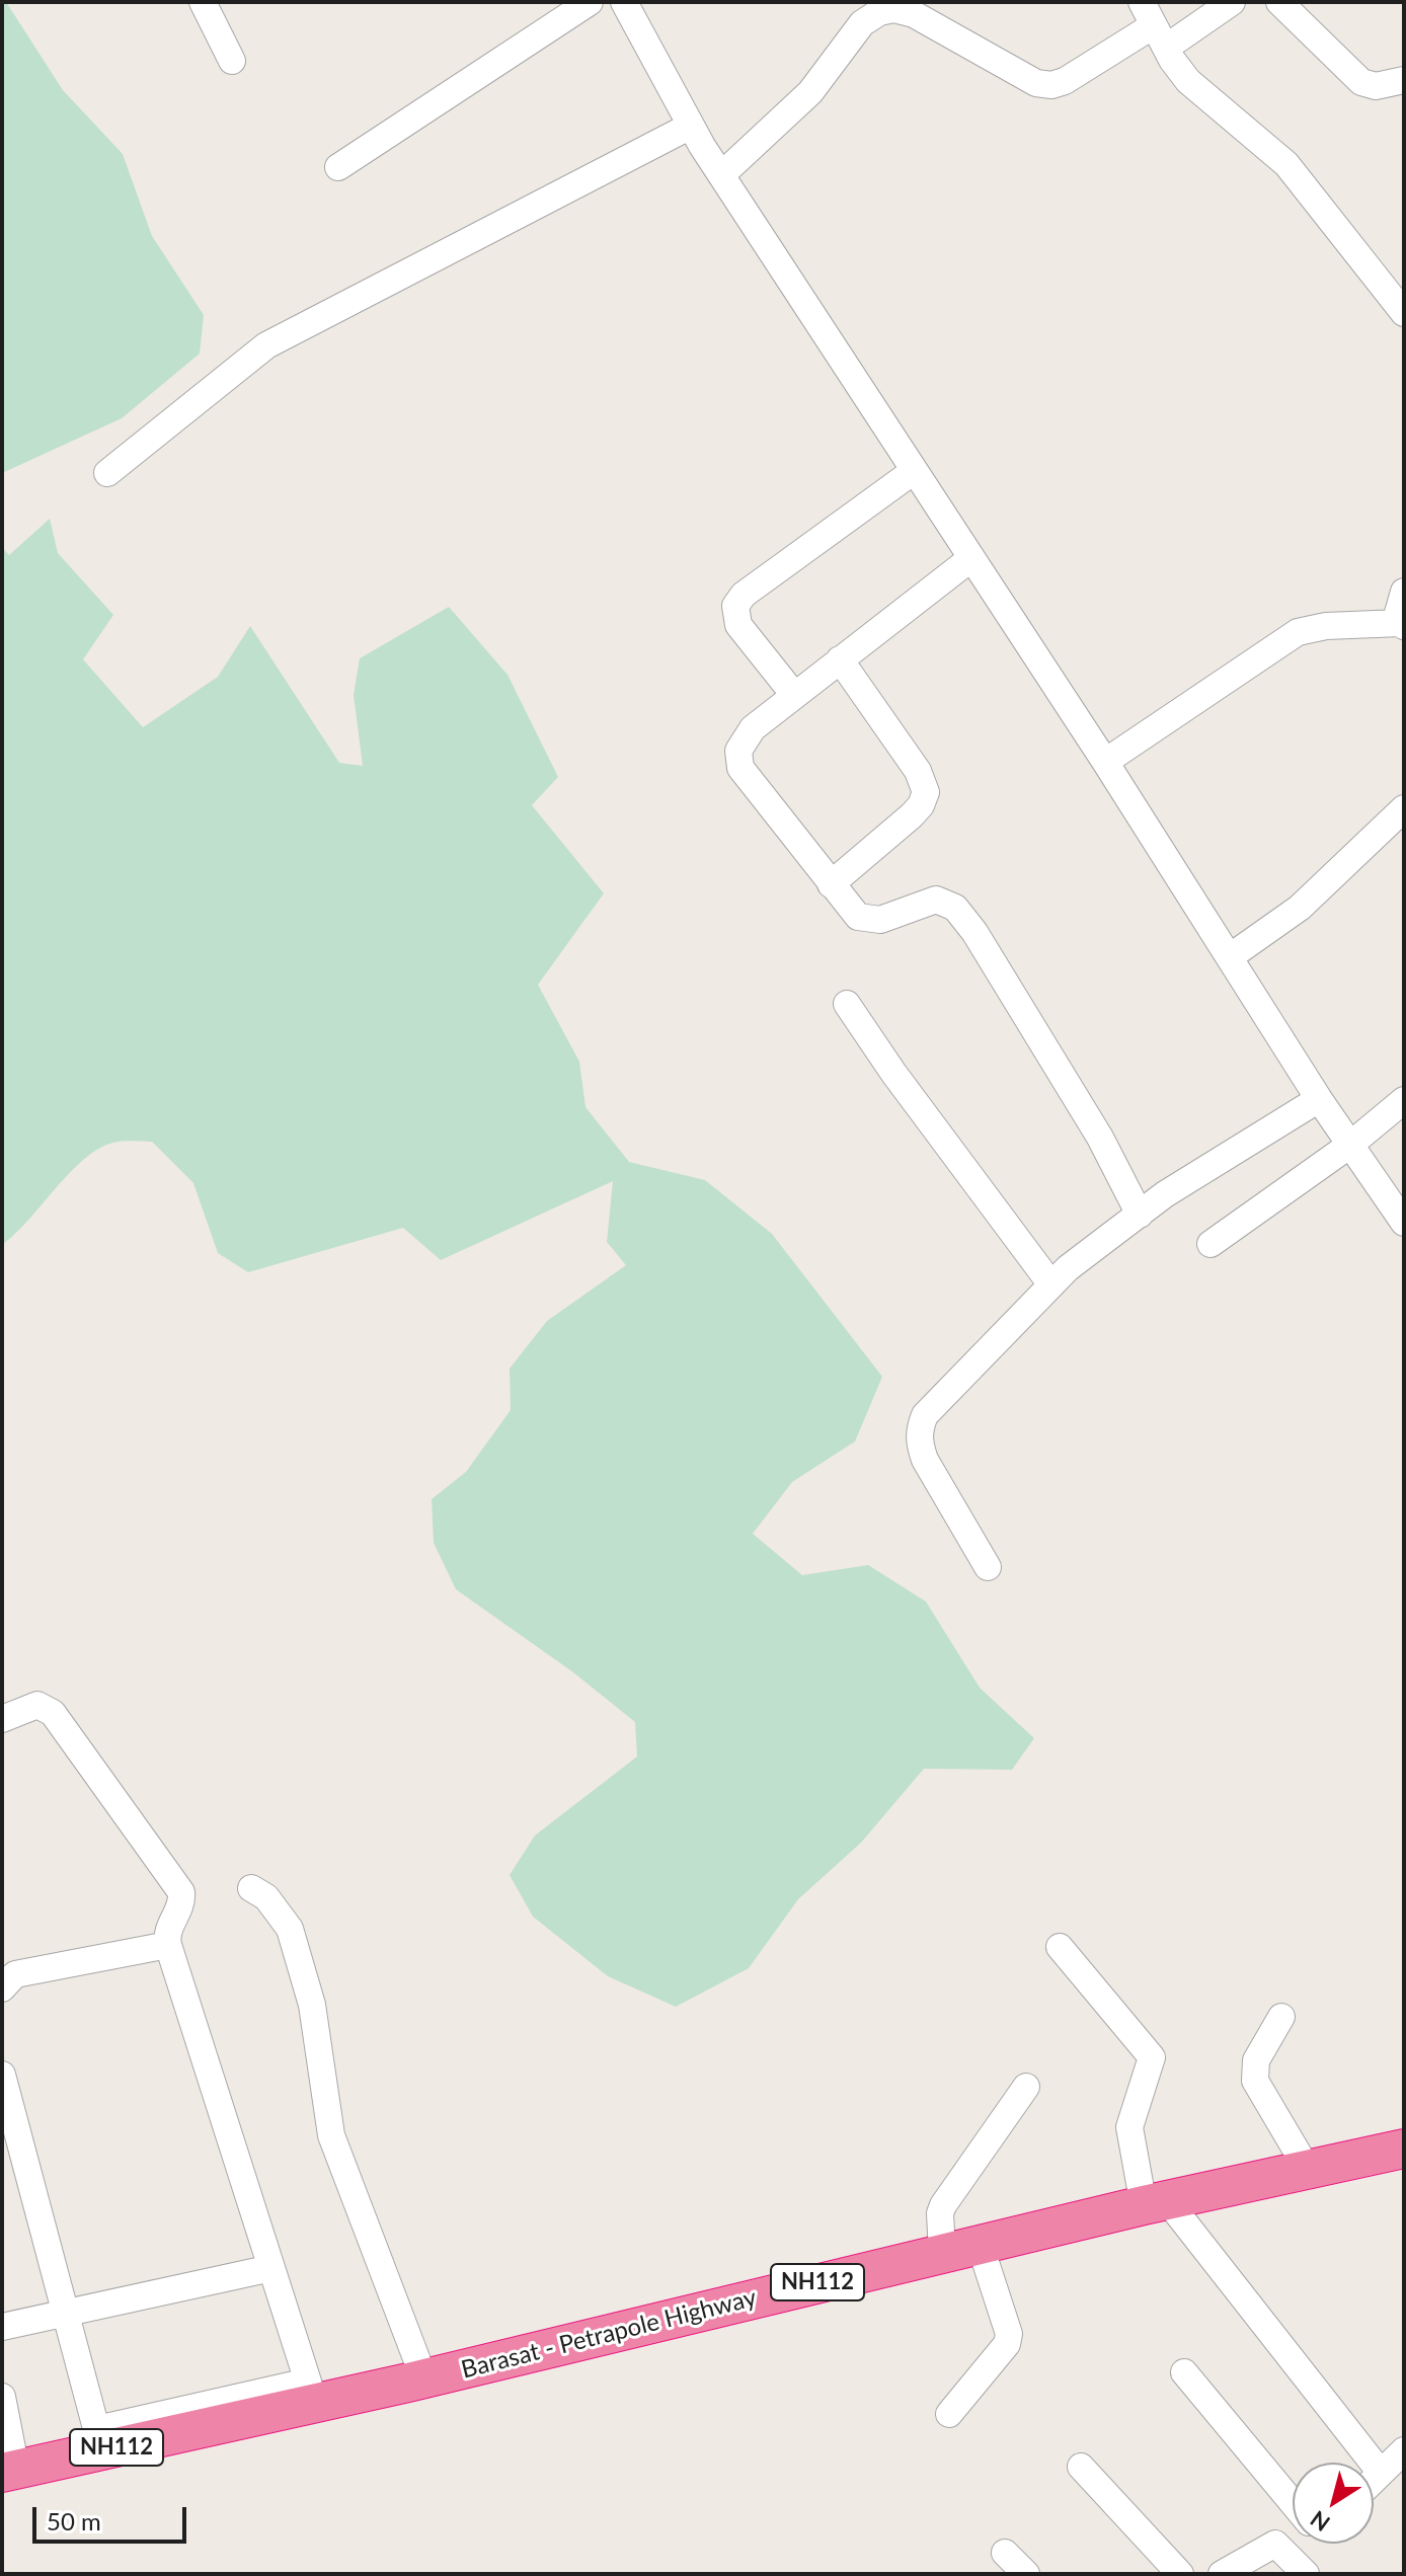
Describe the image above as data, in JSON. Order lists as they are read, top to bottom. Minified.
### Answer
{"streets":{"highway":["NH112","Barasat - Petrapole Highway"]},"scale_bar":"50 m","north":"bottom left"}
